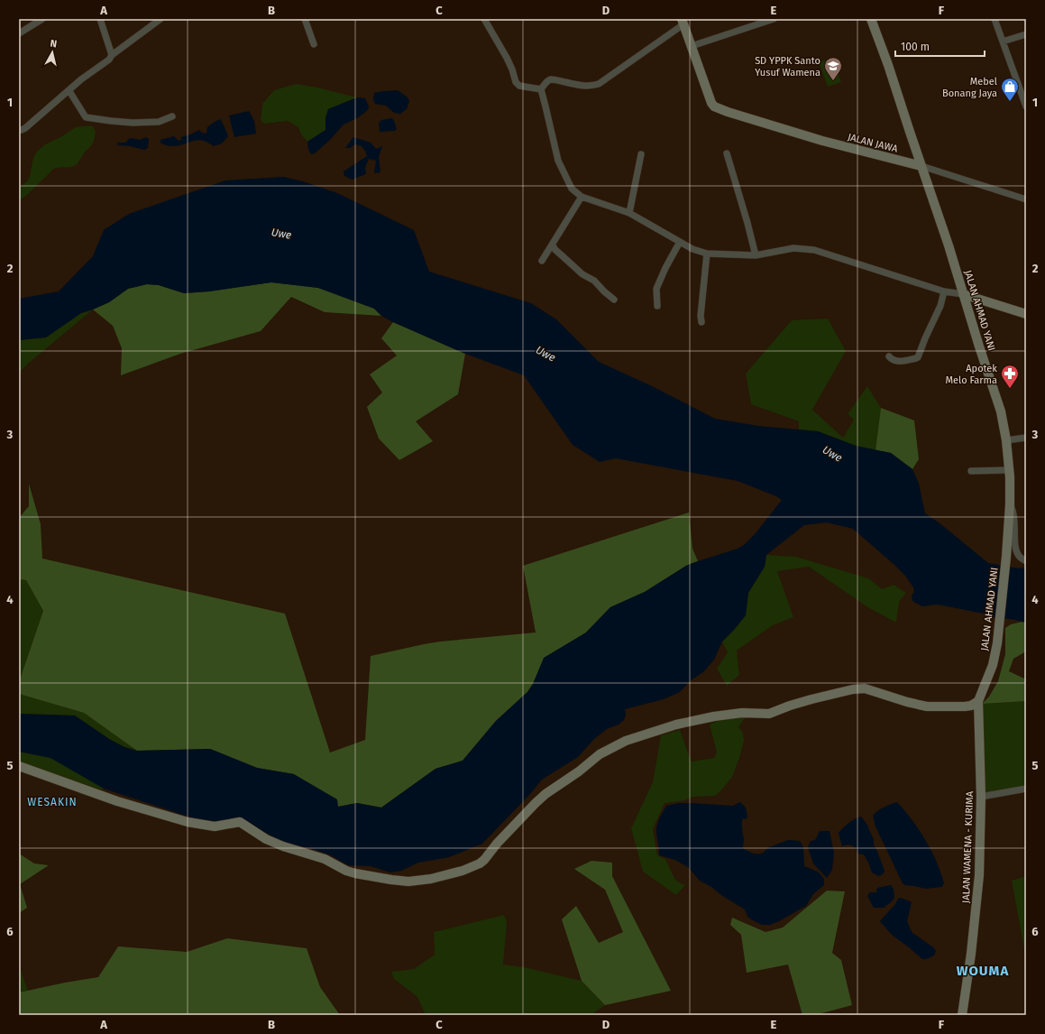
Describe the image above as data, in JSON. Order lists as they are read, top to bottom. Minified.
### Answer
{"streets":{"street":["JALAN JAWA","JALAN AHMAD YANI","JALAN WAMENA - KURIMA"]},"crossings":[["JALAN JAWA","JALAN AHMAD YANI"],["JALAN AHMAD YANI","JALAN WAMENA - KURIMA"]],"districts":["WESAKIN","WOUMA"],"water":["Uwe"],"places":{"school or university":["SD YPPK Santo Yusuf Wamena"],"shop":["Mebel Bonang Jaya"],"pharmacy":["Apotek Melo Farma"]},"scale_bar":"100 m","north":"top","grid":{"columns":["A","B","C","D","E","F"],"rows":["1","2","3","4","5","6"]}}
